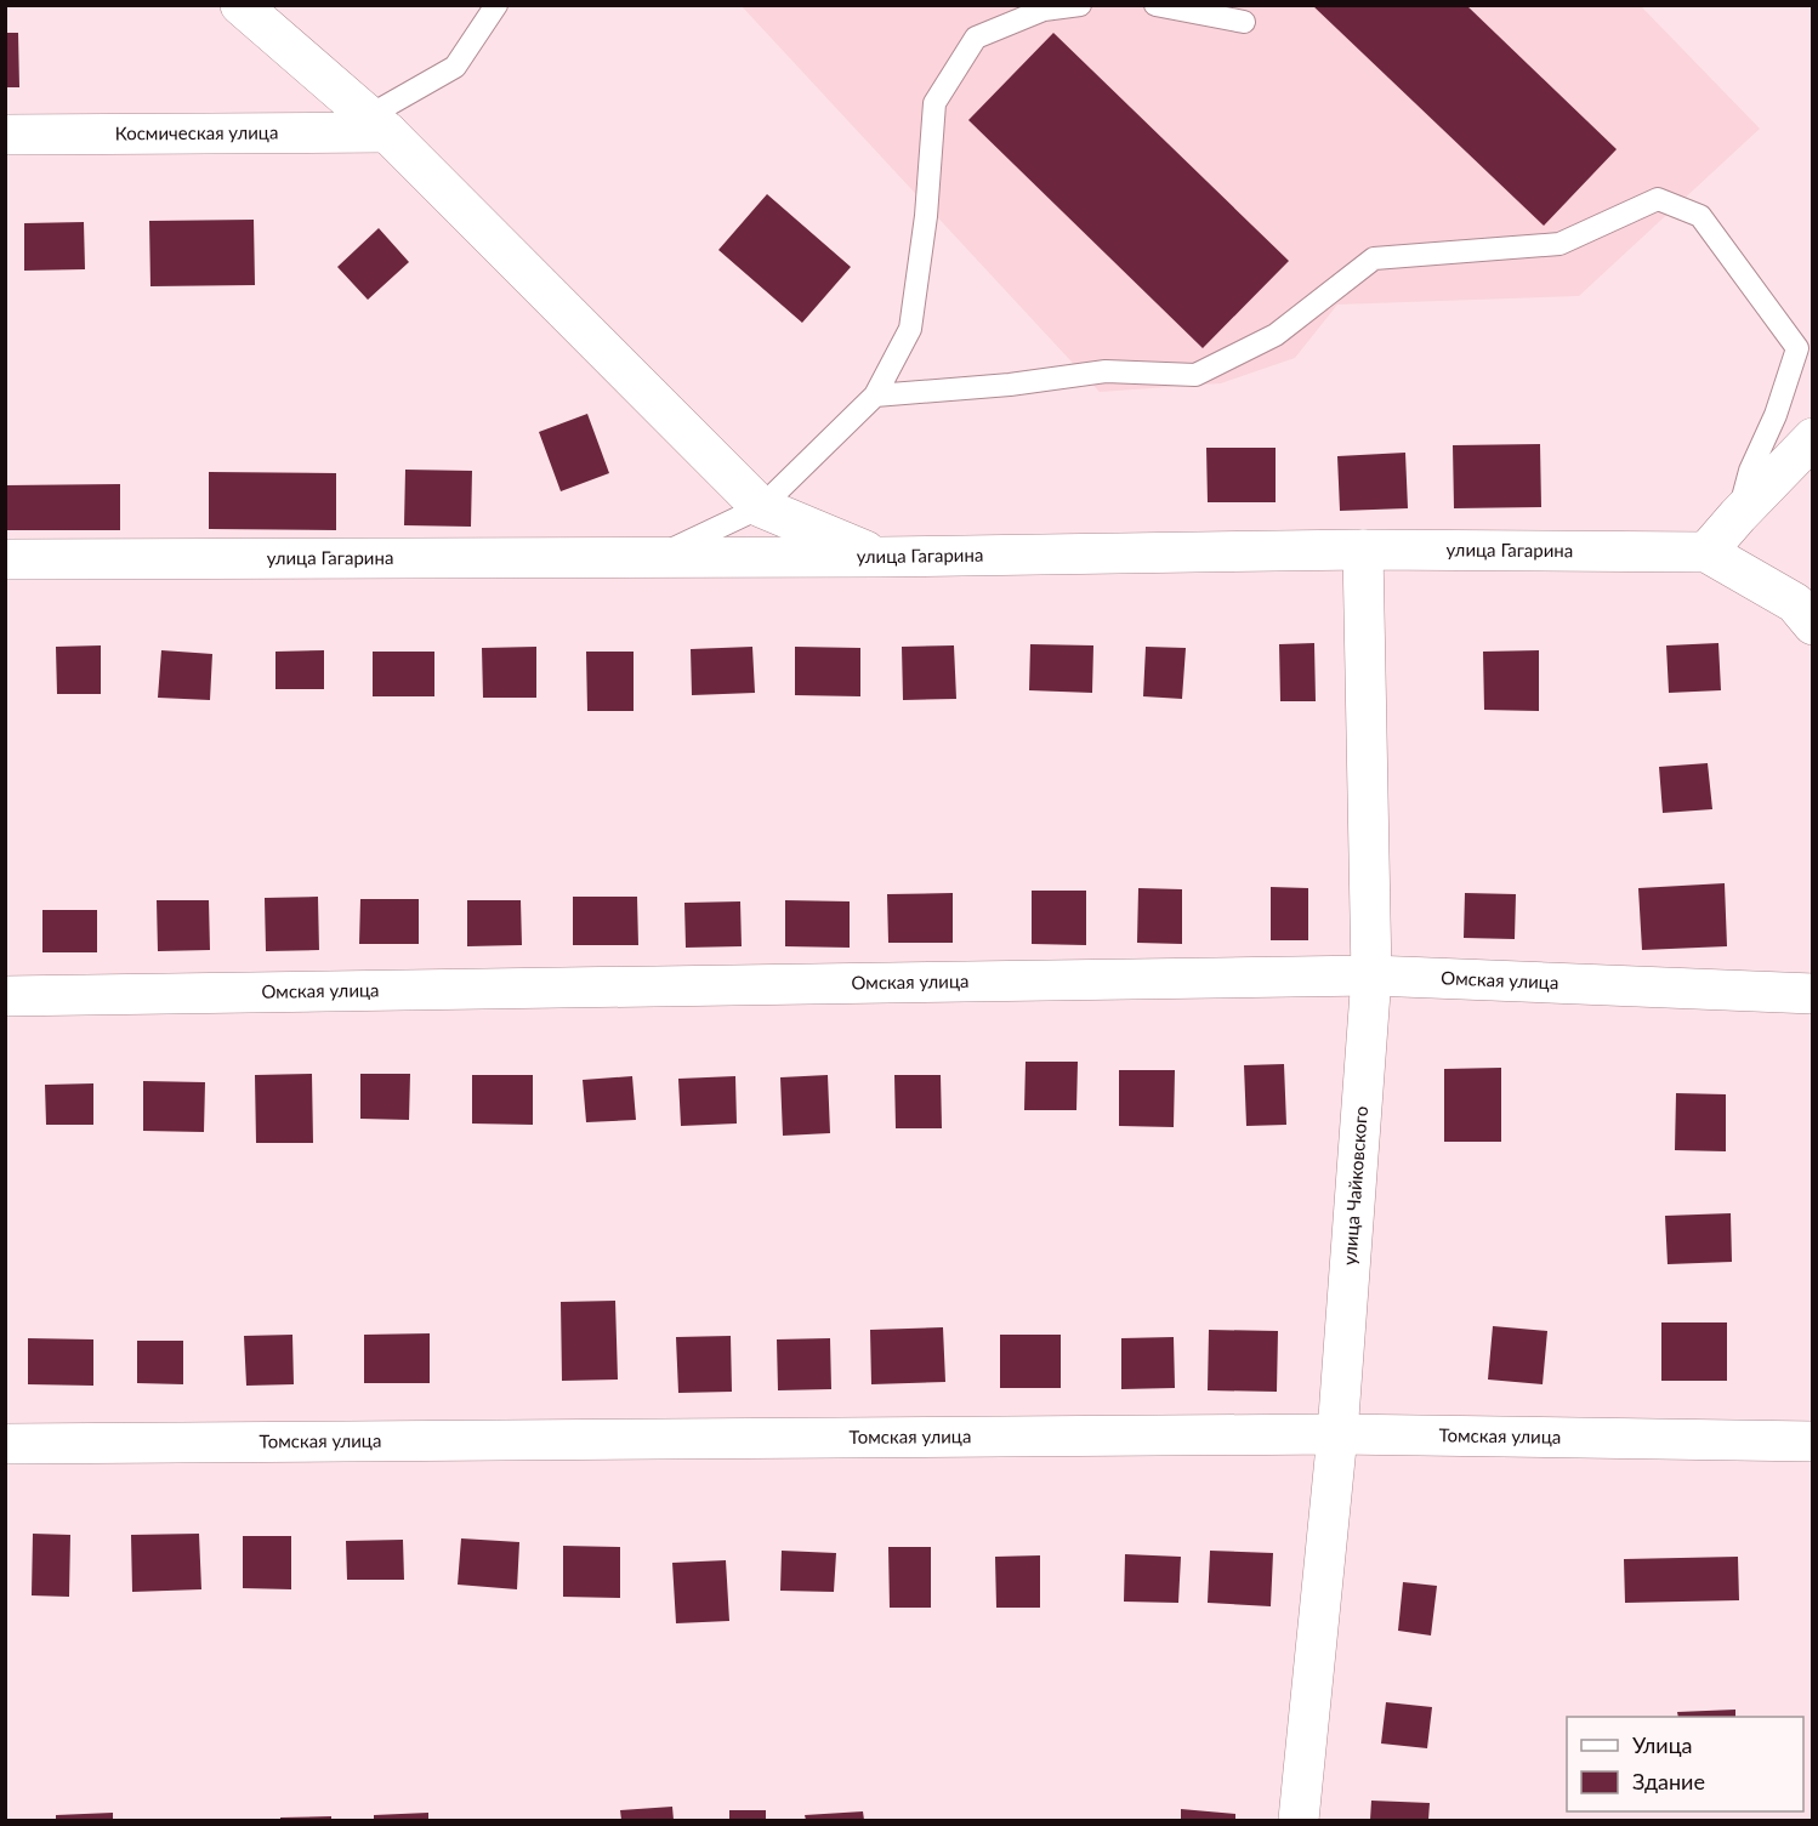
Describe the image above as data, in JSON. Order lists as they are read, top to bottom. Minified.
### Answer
{"streets":{"street":["Космическая улица","улица Гагарина","Омская улица","улица Чайковского","Томская улица"]},"crossings":[["улица Гагарина","улица Чайковского"],["Омская улица","улица Чайковского"],["улица Чайковского","Томская улица"]],"legend":["Улица","Здание"]}
